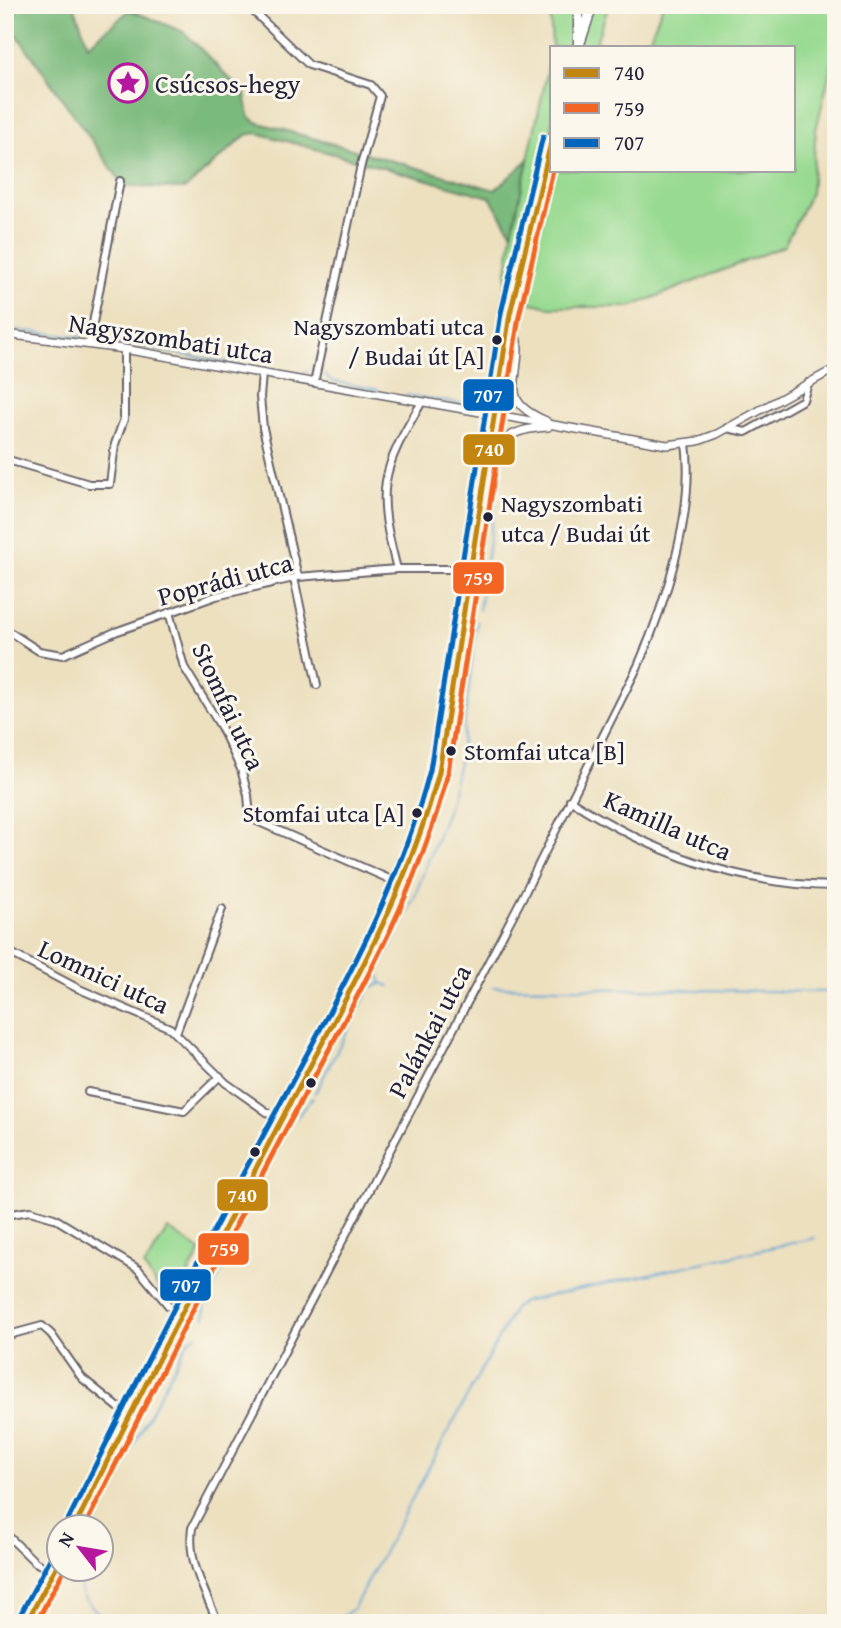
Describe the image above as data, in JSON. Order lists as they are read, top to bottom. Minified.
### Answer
{"streets":{"street":["Nagyszombati utca","Poprádi utca","Stomfai utca","Kamilla utca","Lomnici utca","Palánkai utca"]},"crossings":[["Poprádi utca","Stomfai utca"],["Kamilla utca","Palánkai utca"]],"places":{"place":["Csúcsos-hegy"],"other":["Nagyszombati utca / Budai út [A]","Nagyszombati utca / Budai út","Stomfai utca [B]","Stomfai utca [A]"]},"lines":["transit line 707","transit line 740","transit line 759"],"legend":["740","759","707"],"north":"top left"}
